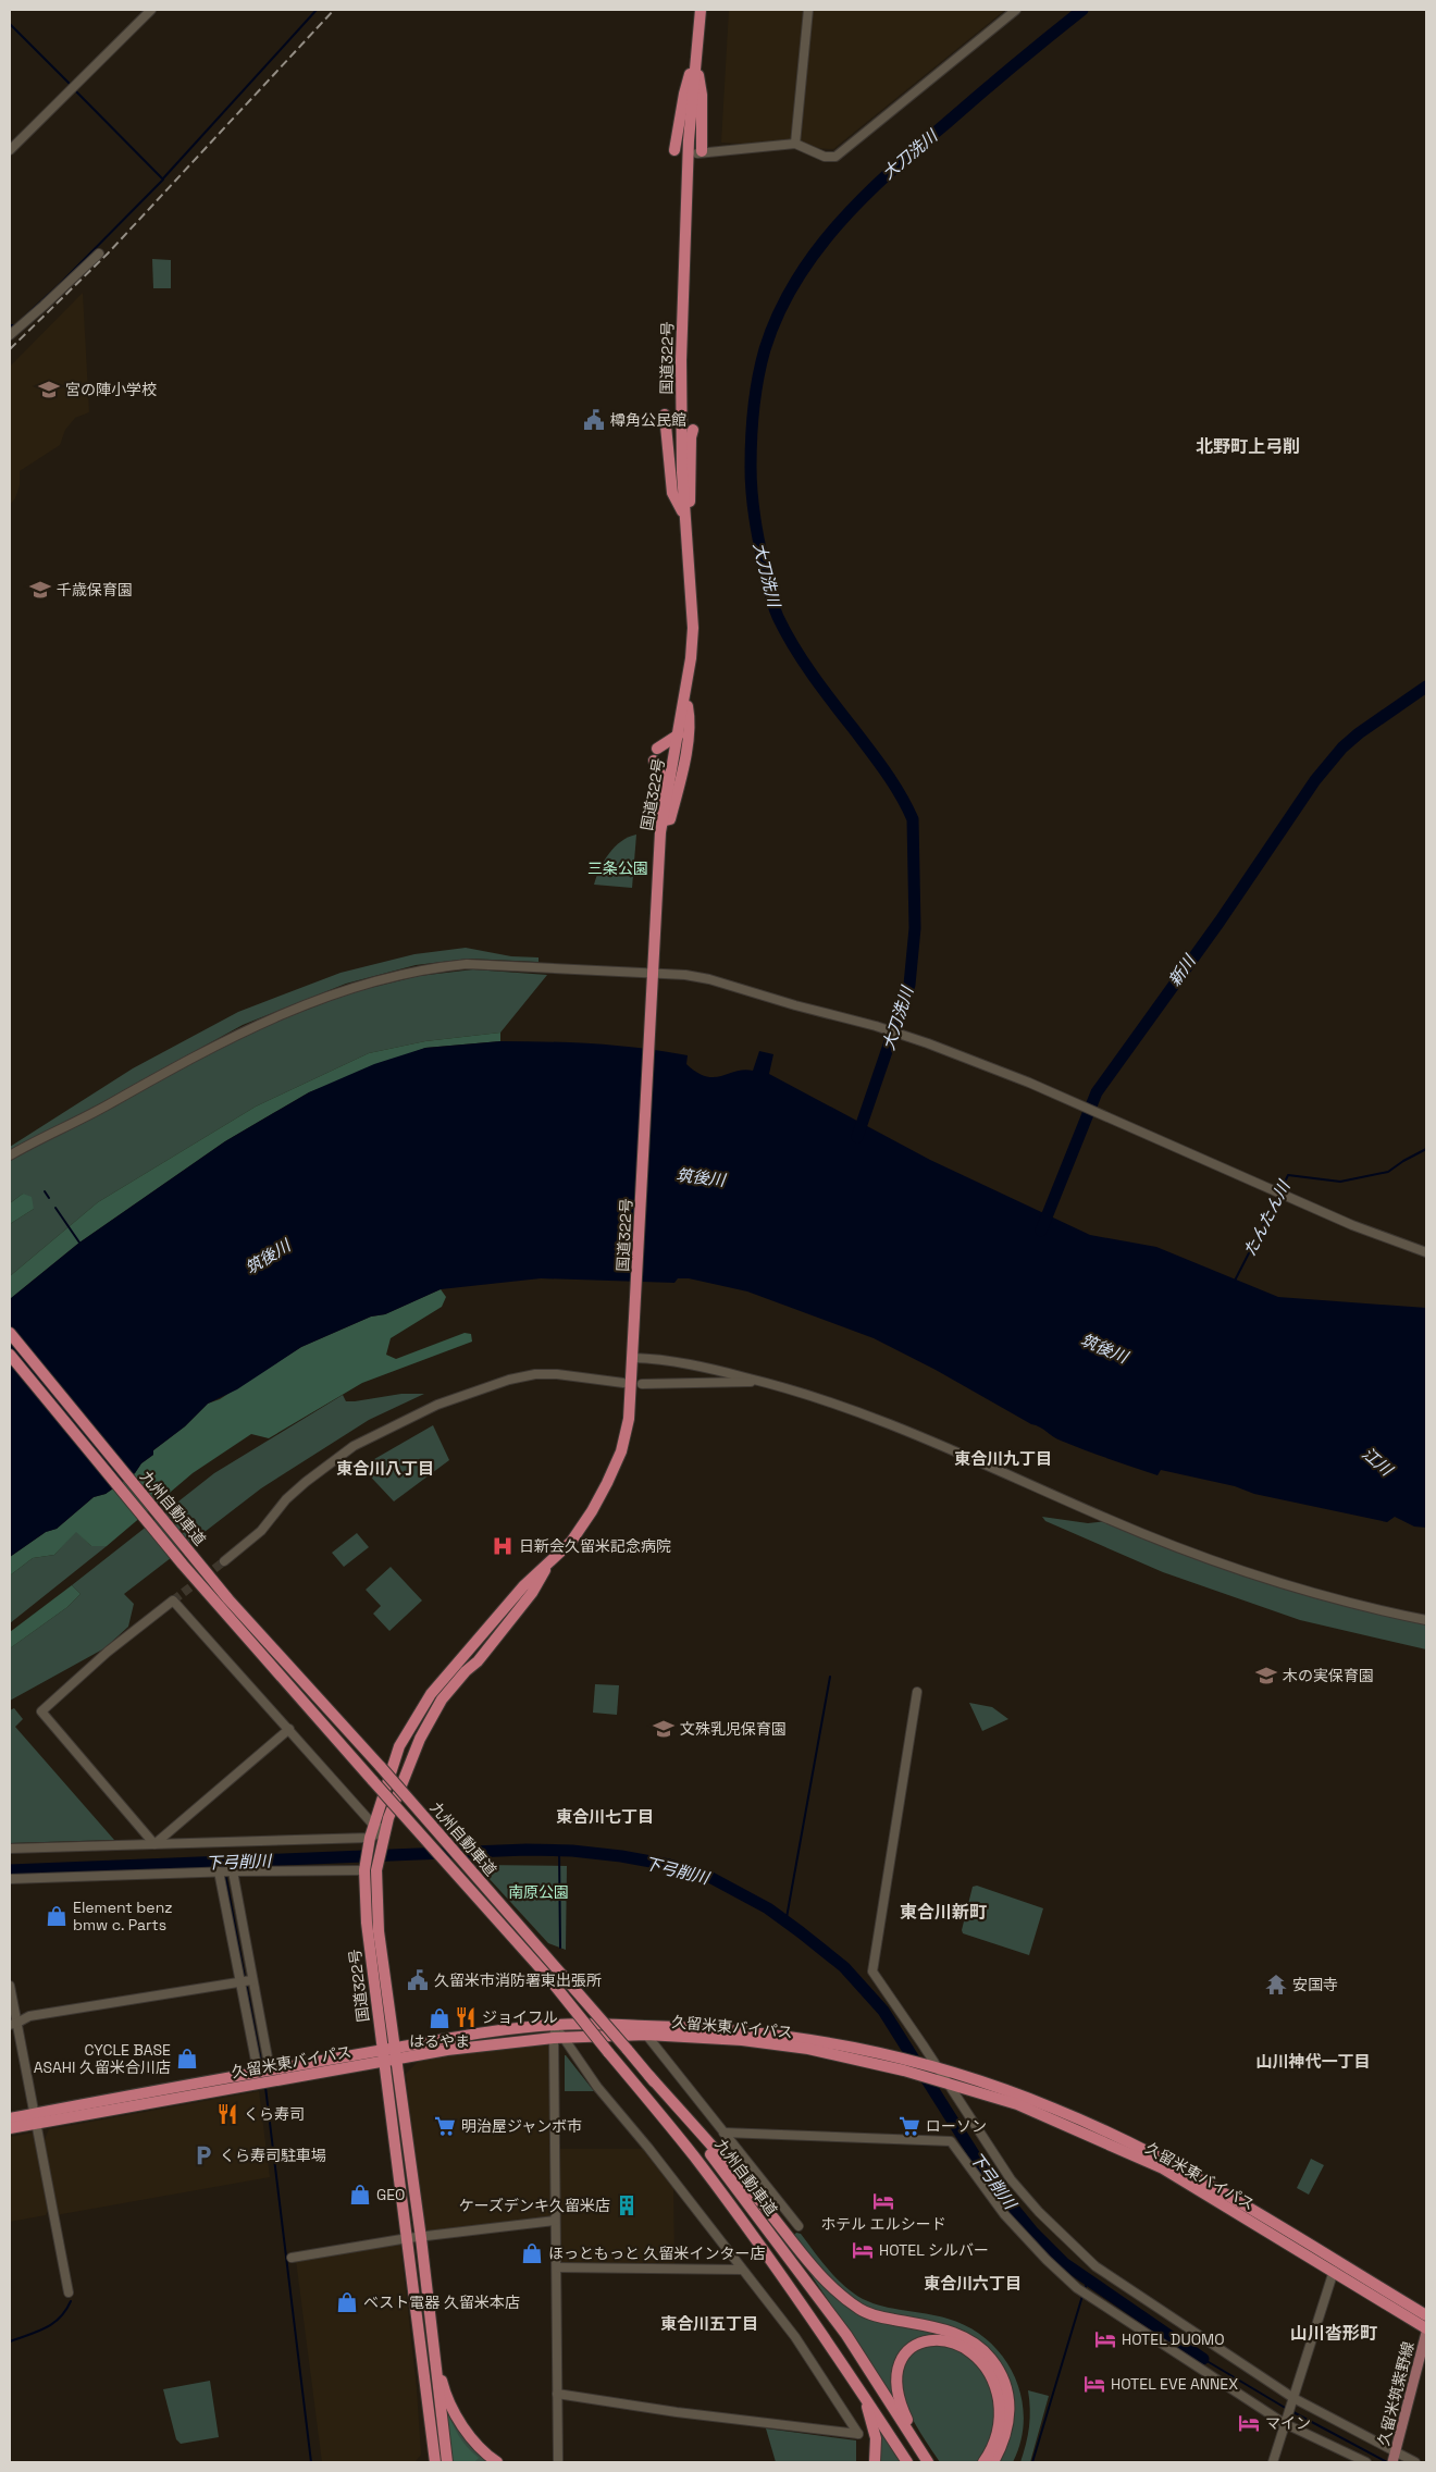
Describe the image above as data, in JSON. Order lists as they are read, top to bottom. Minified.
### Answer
{"streets":{"highway":["国道322号","九州自動車道","久留米東バイパス"],"main road":["久留米筑紫野線"]},"crossings":[["国道322号","久留米東バイパス"],["久留米東バイパス","久留米筑紫野線"]],"districts":["北野町上弓削","東合川九丁目","東合川八丁目","東合川七丁目","東合川新町","山川神代一丁目","東合川六丁目","東合川五丁目","山川沓形町"],"water":["大刀洗川","新川","筑後川","たんたん川","江川","下弓削川"],"parks":["三条公園","南原公園"],"places":{"school or university":["宮の陣小学校","千歳保育園","木の実保育園","文殊乳児保育園"],"public building":["樽角公民館","久留米市消防署東出張所"],"hospital":["日新会久留米記念病院"],"shop":["Element benz bmw c. Parts","はるやま","CYCLE BASE ASAHI 久留米合川店","GEO","ほっともっと 久留米インター店","ベスト電器 久留米本店"],"temple":["安国寺"],"restaurant":["ジョイフル","くら寿司"],"supermarket":["明治屋ジャンボ市","ローソン"],"parking":["くら寿司駐車場"],"hotel":["ホテル エルシード","HOTEL シルバー","HOTEL DUOMO","HOTEL EVE ANNEX","マイン"],"building":["ケーズデンキ久留米店"]}}
